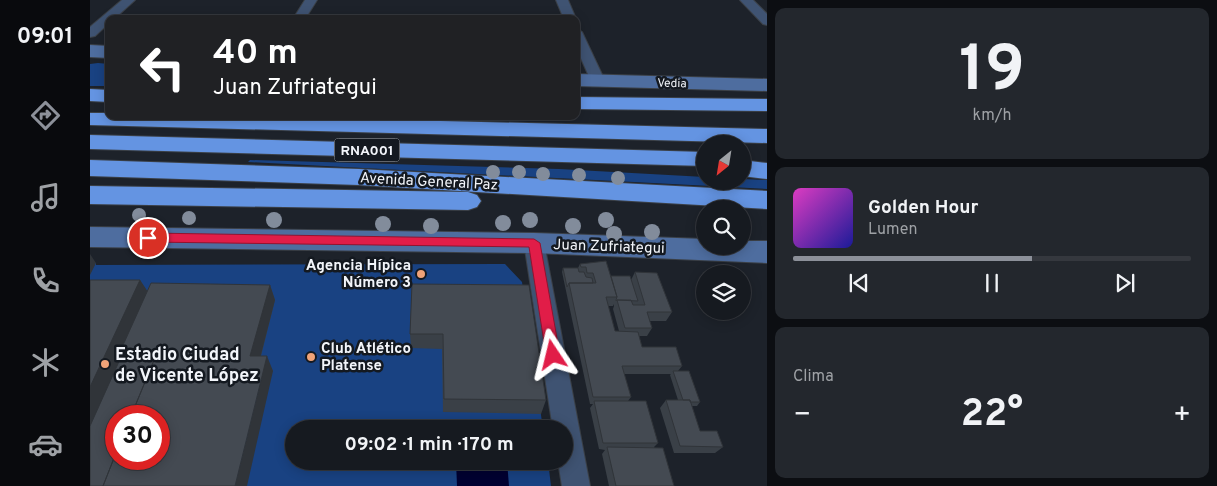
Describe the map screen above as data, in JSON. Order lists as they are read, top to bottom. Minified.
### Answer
{"streets":{"highway":["RNA001","Avenida General Paz"],"street":["Vedia","Juan Zufriategui"]},"places":["Agencia Hípica Número 3","Club Atlético Platense","Estadio Ciudad de Vicente López"],"north":"bottom left","page":{"tabs":"09:01","tile":[["19","km/h"],"Clima"],"turn":["40 m","Juan Zufriategui"],"song":["Golden Hour","Lumen"],"heat":["−","22°","+"],"limit":"30","trip":"09:02 · 1 min · 170 m"}}
